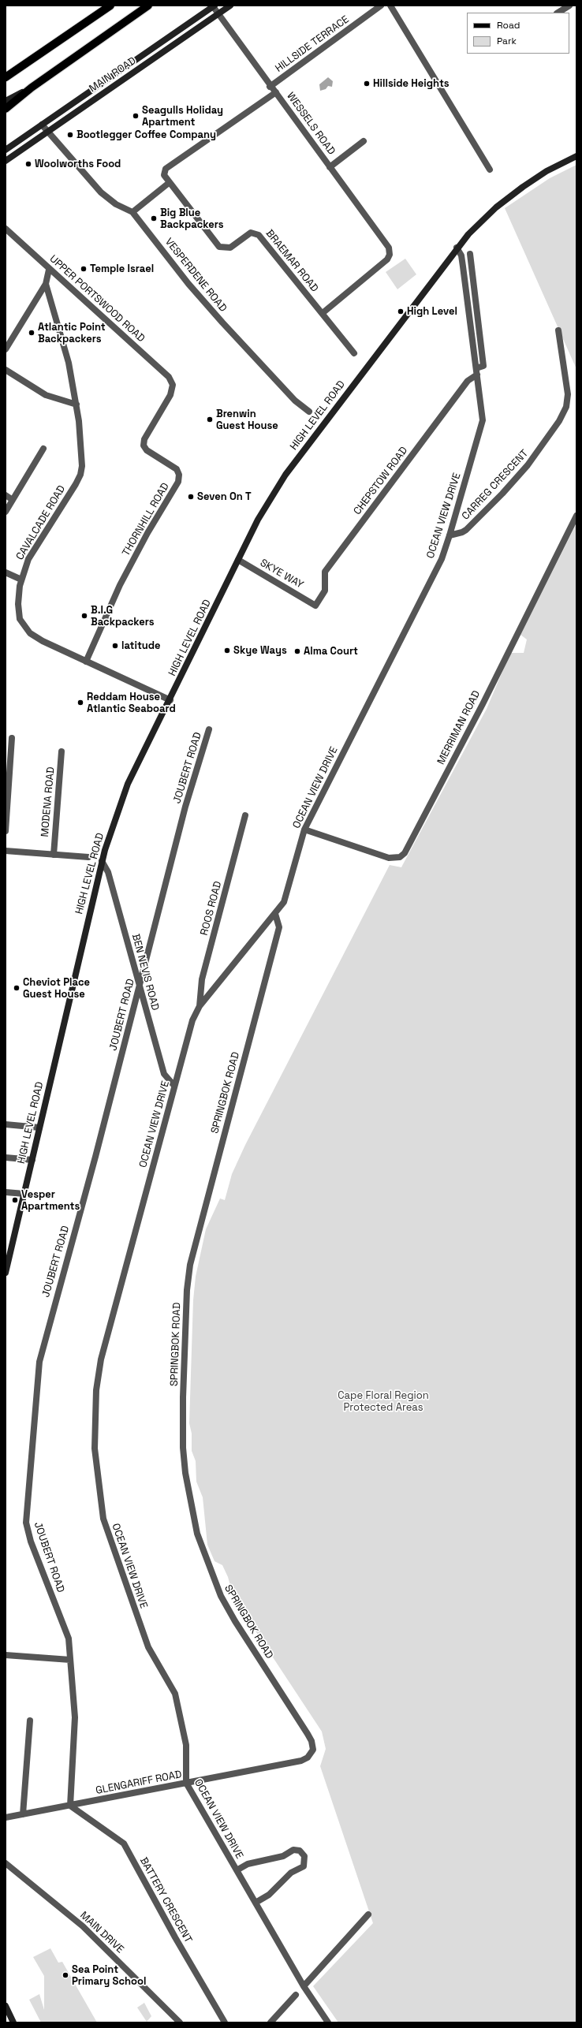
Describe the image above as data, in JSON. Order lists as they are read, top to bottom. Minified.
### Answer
{"streets":{"street":["HILLSIDE TERRACE","MAIN ROAD","WESSELS ROAD","BRAEMAR ROAD","VESPERDENE ROAD","UPPER PORTSWOOD ROAD","HIGH LEVEL ROAD","CHEPSTOW ROAD","CARREG CRESCENT","OCEAN VIEW DRIVE","THORNHILL ROAD","CAVALCADE ROAD","SKYE WAY","MERRIMAN ROAD","JOUBERT ROAD","MODENA ROAD","ROOS ROAD","BEN NEVIS ROAD","SPRINGBOK ROAD","GLENGARIFF ROAD","BATTERY CRESCENT","MAIN DRIVE"]},"crossings":[["HILLSIDE TERRACE","WESSELS ROAD"],["MAIN ROAD","WESSELS ROAD"],["MAIN ROAD","VESPERDENE ROAD"],["WESSELS ROAD","BRAEMAR ROAD"],["UPPER PORTSWOOD ROAD","THORNHILL ROAD"],["UPPER PORTSWOOD ROAD","CAVALCADE ROAD"],["HIGH LEVEL ROAD","OCEAN VIEW DRIVE"],["HIGH LEVEL ROAD","CAVALCADE ROAD"],["HIGH LEVEL ROAD","SKYE WAY"],["HIGH LEVEL ROAD","BEN NEVIS ROAD"],["CHEPSTOW ROAD","OCEAN VIEW DRIVE"],["CHEPSTOW ROAD","SKYE WAY"],["CARREG CRESCENT","OCEAN VIEW DRIVE"],["OCEAN VIEW DRIVE","MERRIMAN ROAD"],["OCEAN VIEW DRIVE","ROOS ROAD"],["OCEAN VIEW DRIVE","BEN NEVIS ROAD"],["OCEAN VIEW DRIVE","SPRINGBOK ROAD"],["OCEAN VIEW DRIVE","GLENGARIFF ROAD"],["THORNHILL ROAD","CAVALCADE ROAD"],["JOUBERT ROAD","BEN NEVIS ROAD"],["JOUBERT ROAD","GLENGARIFF ROAD"],["JOUBERT ROAD","BATTERY CRESCENT"],["SPRINGBOK ROAD","GLENGARIFF ROAD"],["GLENGARIFF ROAD","BATTERY CRESCENT"]],"parks":["Cape Floral Region Protected Areas"],"places":["Hillside Heights","Seagulls Holiday Apartment","Bootlegger Coffee Company","Woolworths Food","Big Blue Backpackers","Temple Israel","High Level","Atlantic Point Backpackers","Brenwin Guest House","Seven On T","B.I.G Backpackers","latitude","Skye Ways","Alma Court","Reddam House Atlantic Seaboard","Cheviot Place Guest House","Vesper Apartments","Sea Point Primary School"],"legend":["Road","Park"]}
